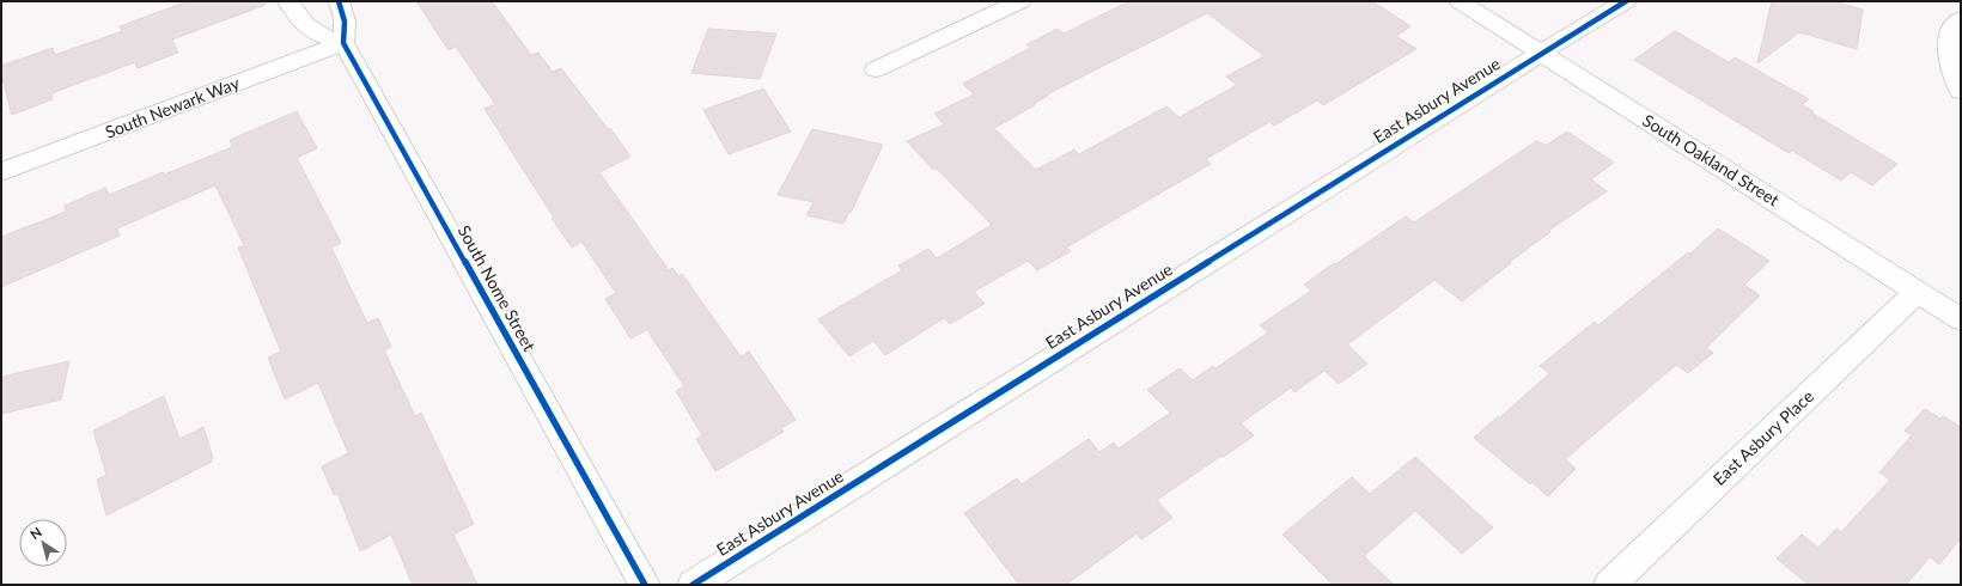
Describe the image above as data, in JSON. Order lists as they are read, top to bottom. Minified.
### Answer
{"streets":{"street":["East Asbury Avenue","South Newark Way","South Oakland Street","South Nome Street","East Asbury Place"]},"crossings":[["East Asbury Avenue","South Oakland Street"],["South Newark Way","South Nome Street"],["South Oakland Street","East Asbury Place"]],"north":"top left"}
